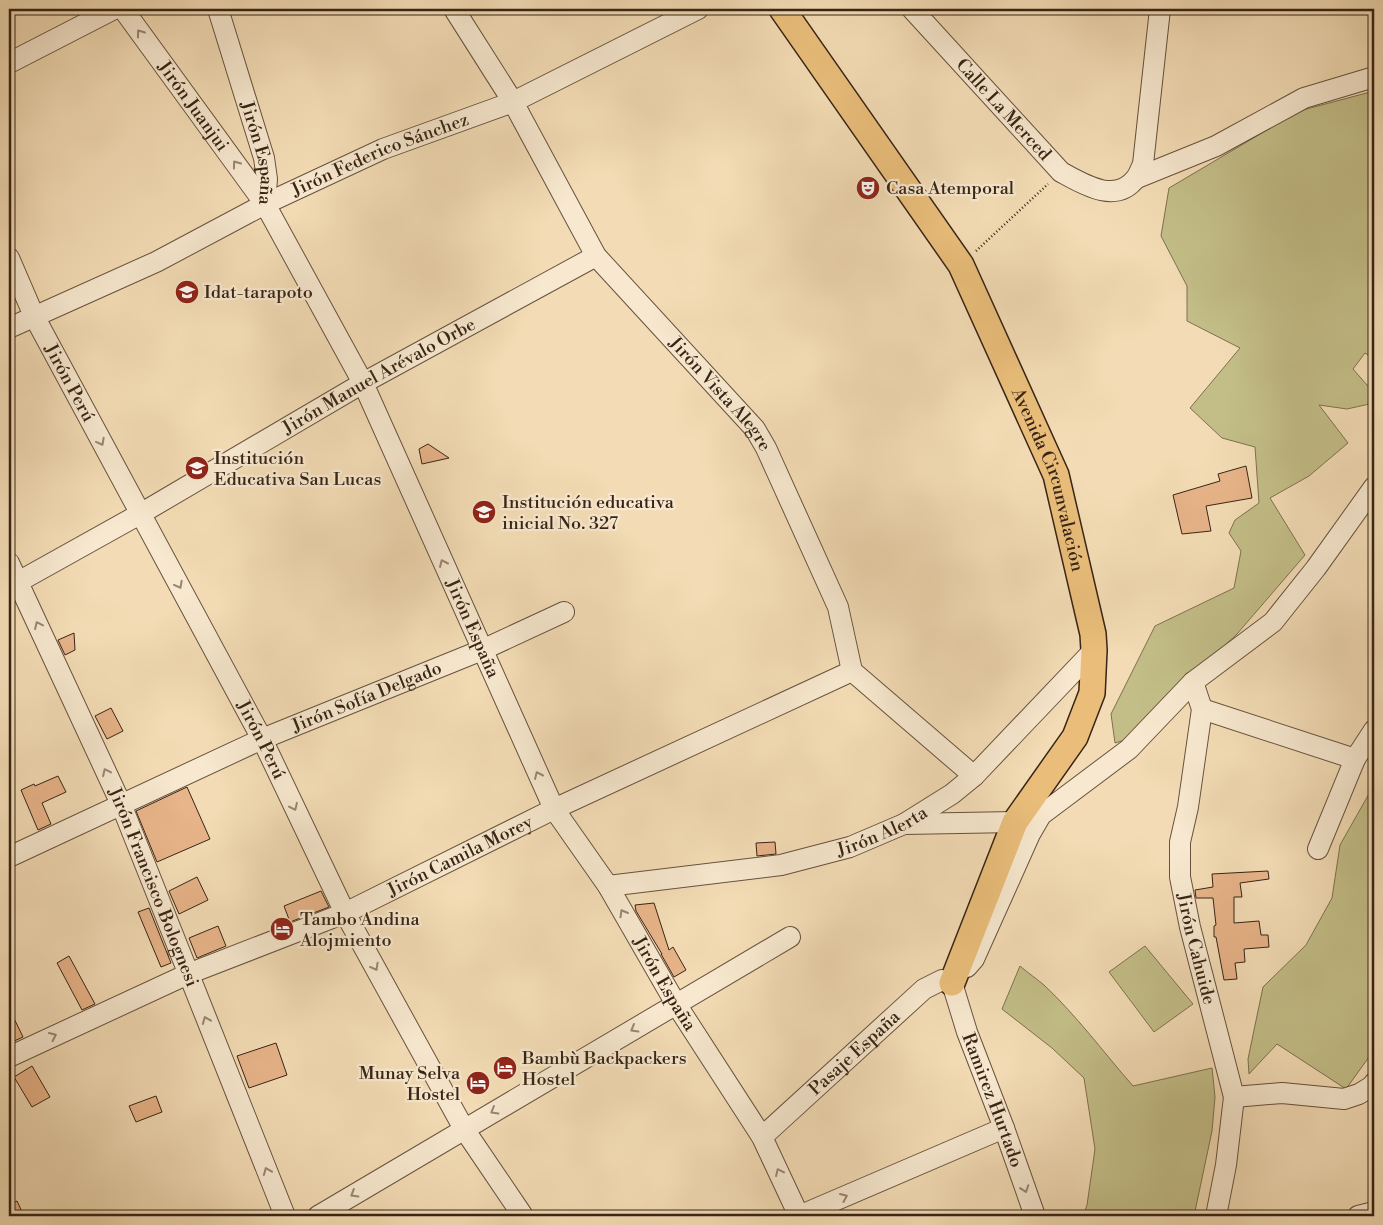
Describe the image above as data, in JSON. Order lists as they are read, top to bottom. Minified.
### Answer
{"streets":{"main road":["Avenida Circunvalación"],"street":["Jirón Juanjui","Calle La Merced","Jirón España","Jirón Federico Sánchez","Jirón Manuel Arévalo Orbe","Jirón Perú","Jirón Vista Alegre","Jirón Sofía Delgado","Jirón Alerta","Jirón Camila Morey","Jirón Francisco Bolognesi","Jirón Cahuide","Pasaje España","Ramirez Hurtado"]},"crossings":[["Jirón Juanjui","Jirón España"],["Jirón Juanjui","Jirón Federico Sánchez"],["Jirón España","Jirón Federico Sánchez"],["Jirón España","Jirón Manuel Arévalo Orbe"],["Jirón España","Jirón Sofía Delgado"],["Jirón España","Jirón Alerta"],["Jirón España","Jirón Camila Morey"],["Jirón España","Pasaje España"],["Jirón Federico Sánchez","Jirón Perú"],["Jirón Federico Sánchez","Jirón Vista Alegre"],["Jirón Manuel Arévalo Orbe","Jirón Perú"],["Jirón Manuel Arévalo Orbe","Jirón Vista Alegre"],["Jirón Manuel Arévalo Orbe","Jirón Francisco Bolognesi"],["Jirón Perú","Jirón Sofía Delgado"],["Jirón Perú","Jirón Camila Morey"],["Jirón Vista Alegre","Jirón Camila Morey"],["Avenida Circunvalación","Jirón Alerta"],["Avenida Circunvalación","Pasaje España"],["Avenida Circunvalación","Ramirez Hurtado"],["Jirón Sofía Delgado","Jirón Francisco Bolognesi"],["Jirón Camila Morey","Jirón Francisco Bolognesi"],["Pasaje España","Ramirez Hurtado"]],"one_way":["Jirón Juanjui","Jirón España","Jirón Perú","Jirón Francisco Bolognesi","Ramirez Hurtado"],"places":{"theatre":["Casa Atemporal"],"school or university":["Idat-tarapoto","Institución Educativa San Lucas","Institución educativa inicial No. 327"],"hotel":["Tambo Andina Alojmiento","Bambù Backpackers Hostel","Munay Selva Hostel"]}}
